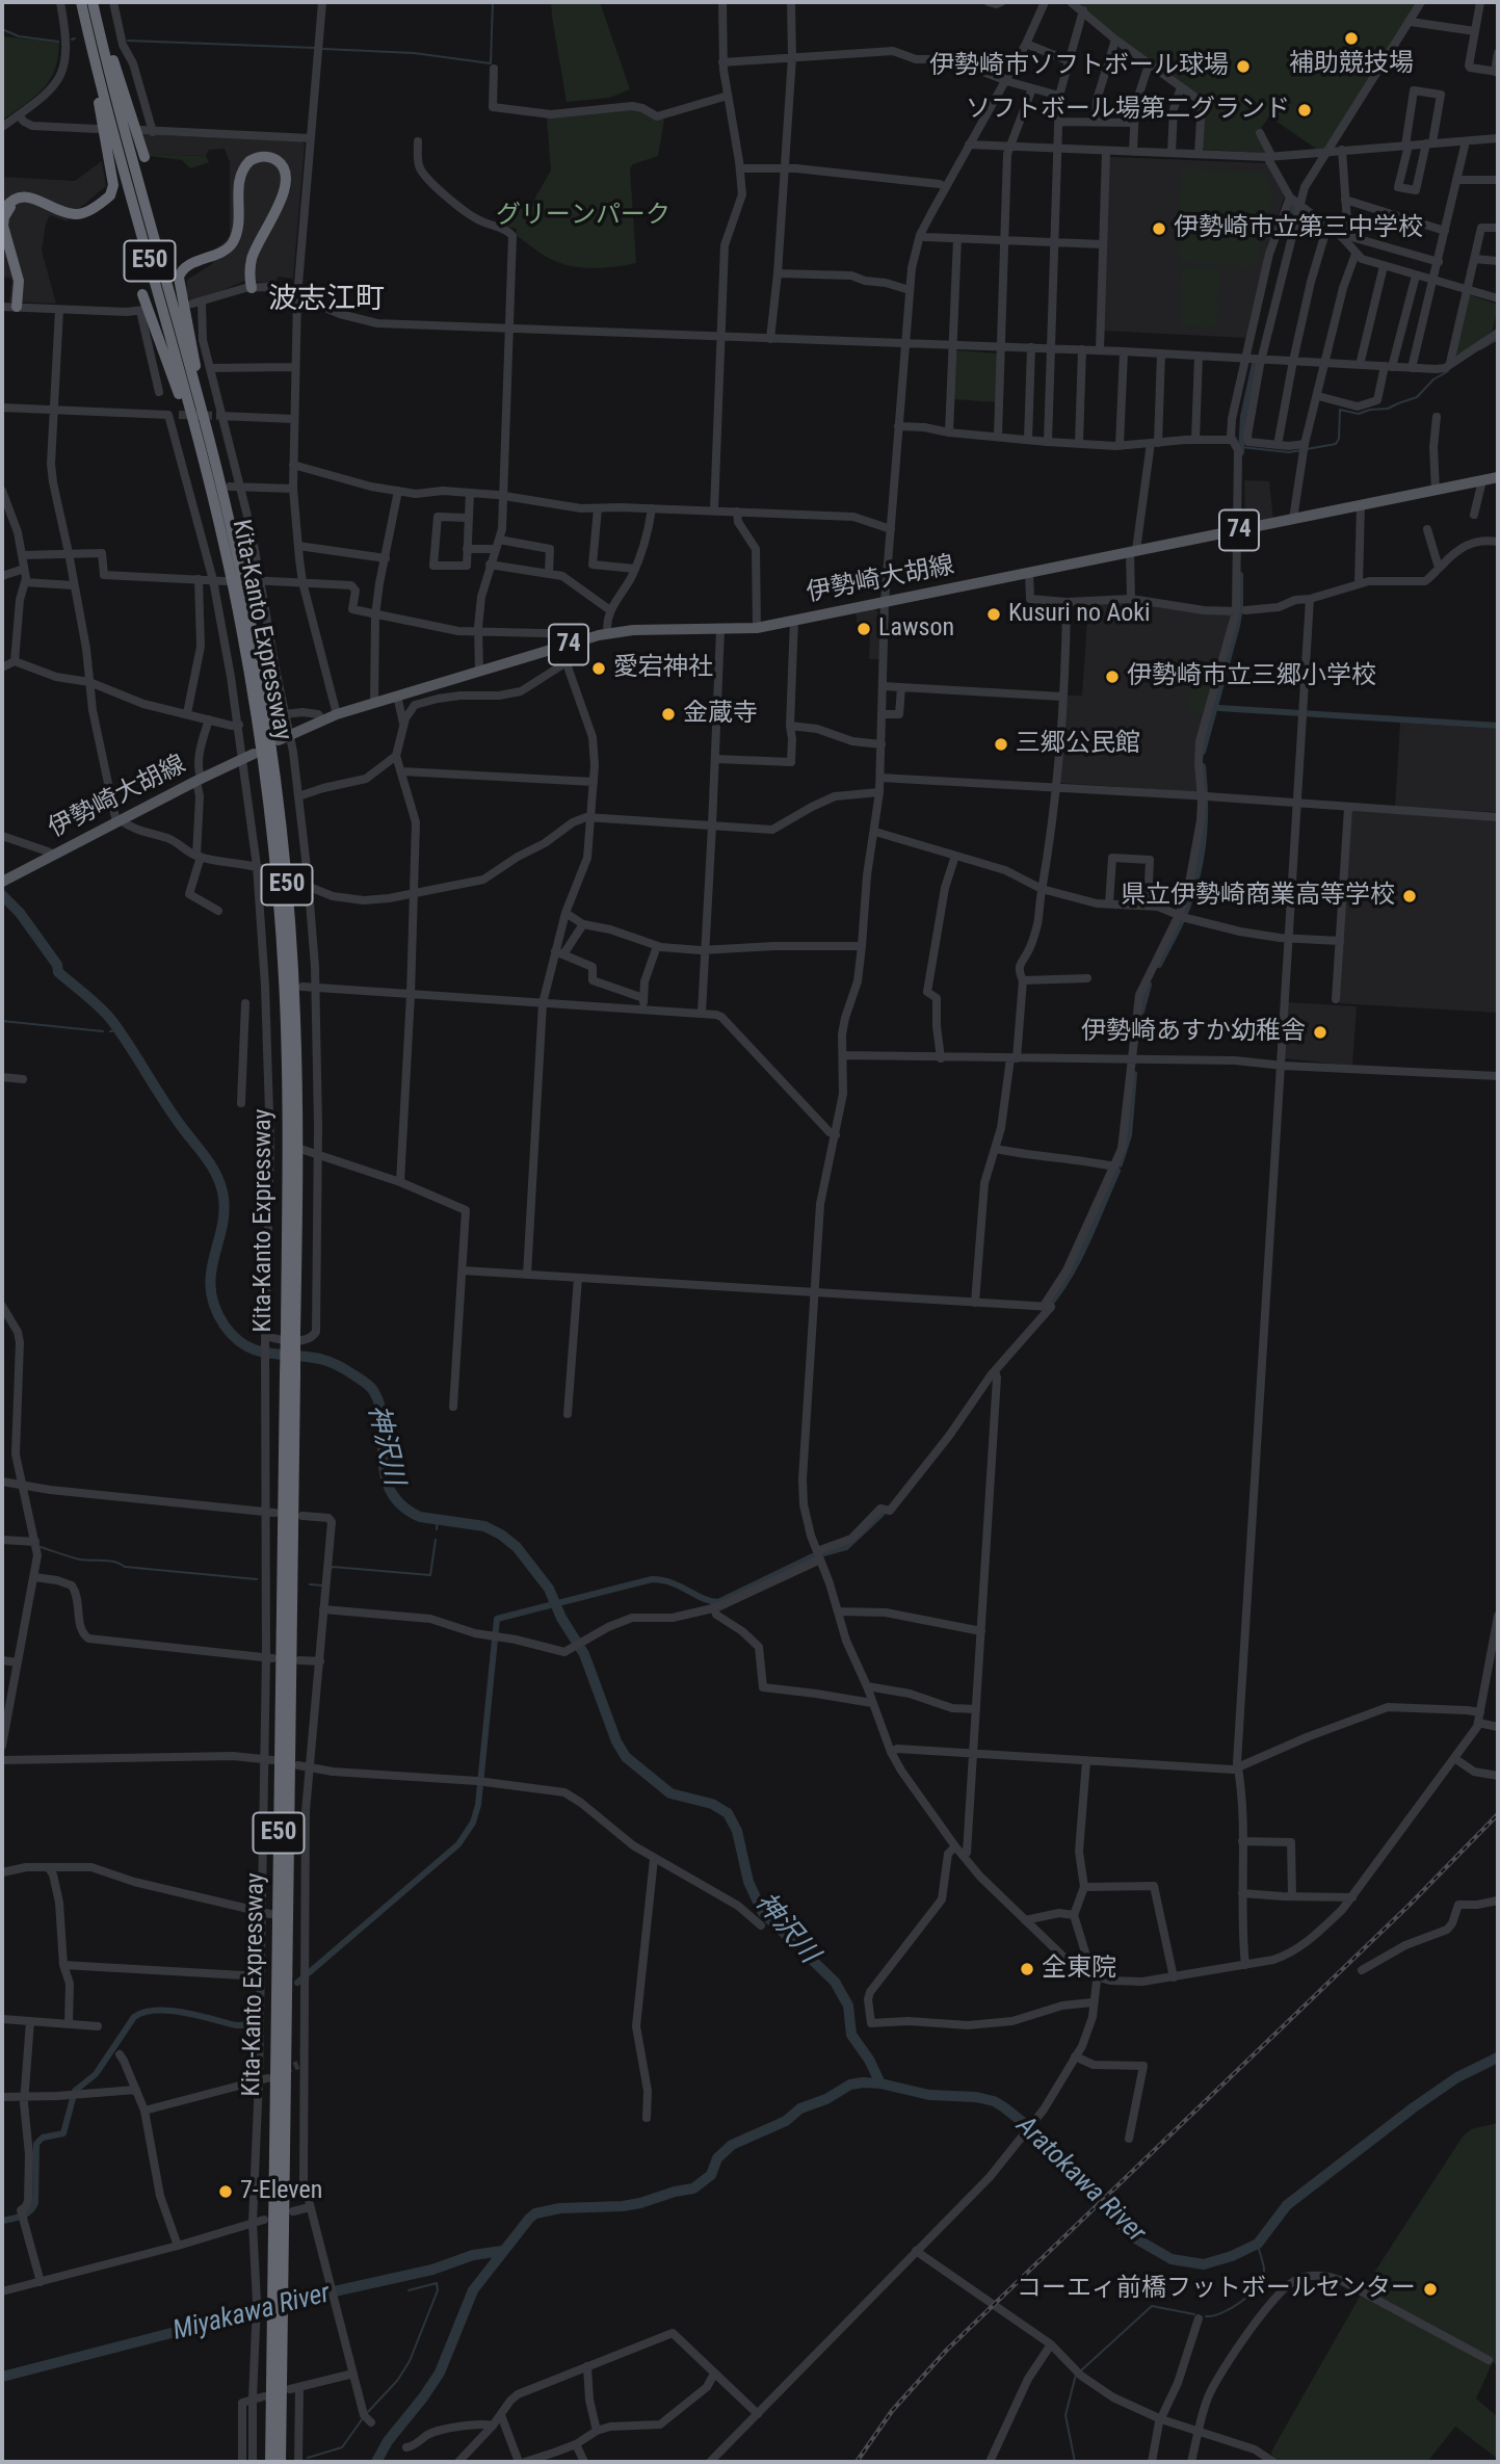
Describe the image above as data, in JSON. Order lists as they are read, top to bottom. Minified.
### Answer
{"streets":{"highway":["E50","Kita-Kanto Expressway"],"main road":["74","伊勢崎大胡線"]},"districts":["波志江町"],"water":["神沢川","Aratokawa River","Miyakawa River"],"parks":["グリーンパーク"],"places":["補助競技場","伊勢崎市ソフトボール球場","ソフトボール場第二グランド","伊勢崎市立第三中学校","Kusuri no Aoki","Lawson","愛宕神社","伊勢崎市立三郷小学校","金蔵寺","三郷公民館","県立伊勢崎商業高等学校","伊勢崎あすか幼稚舎","全東院","7-Eleven","コーエィ前橋フットボールセンター"]}
